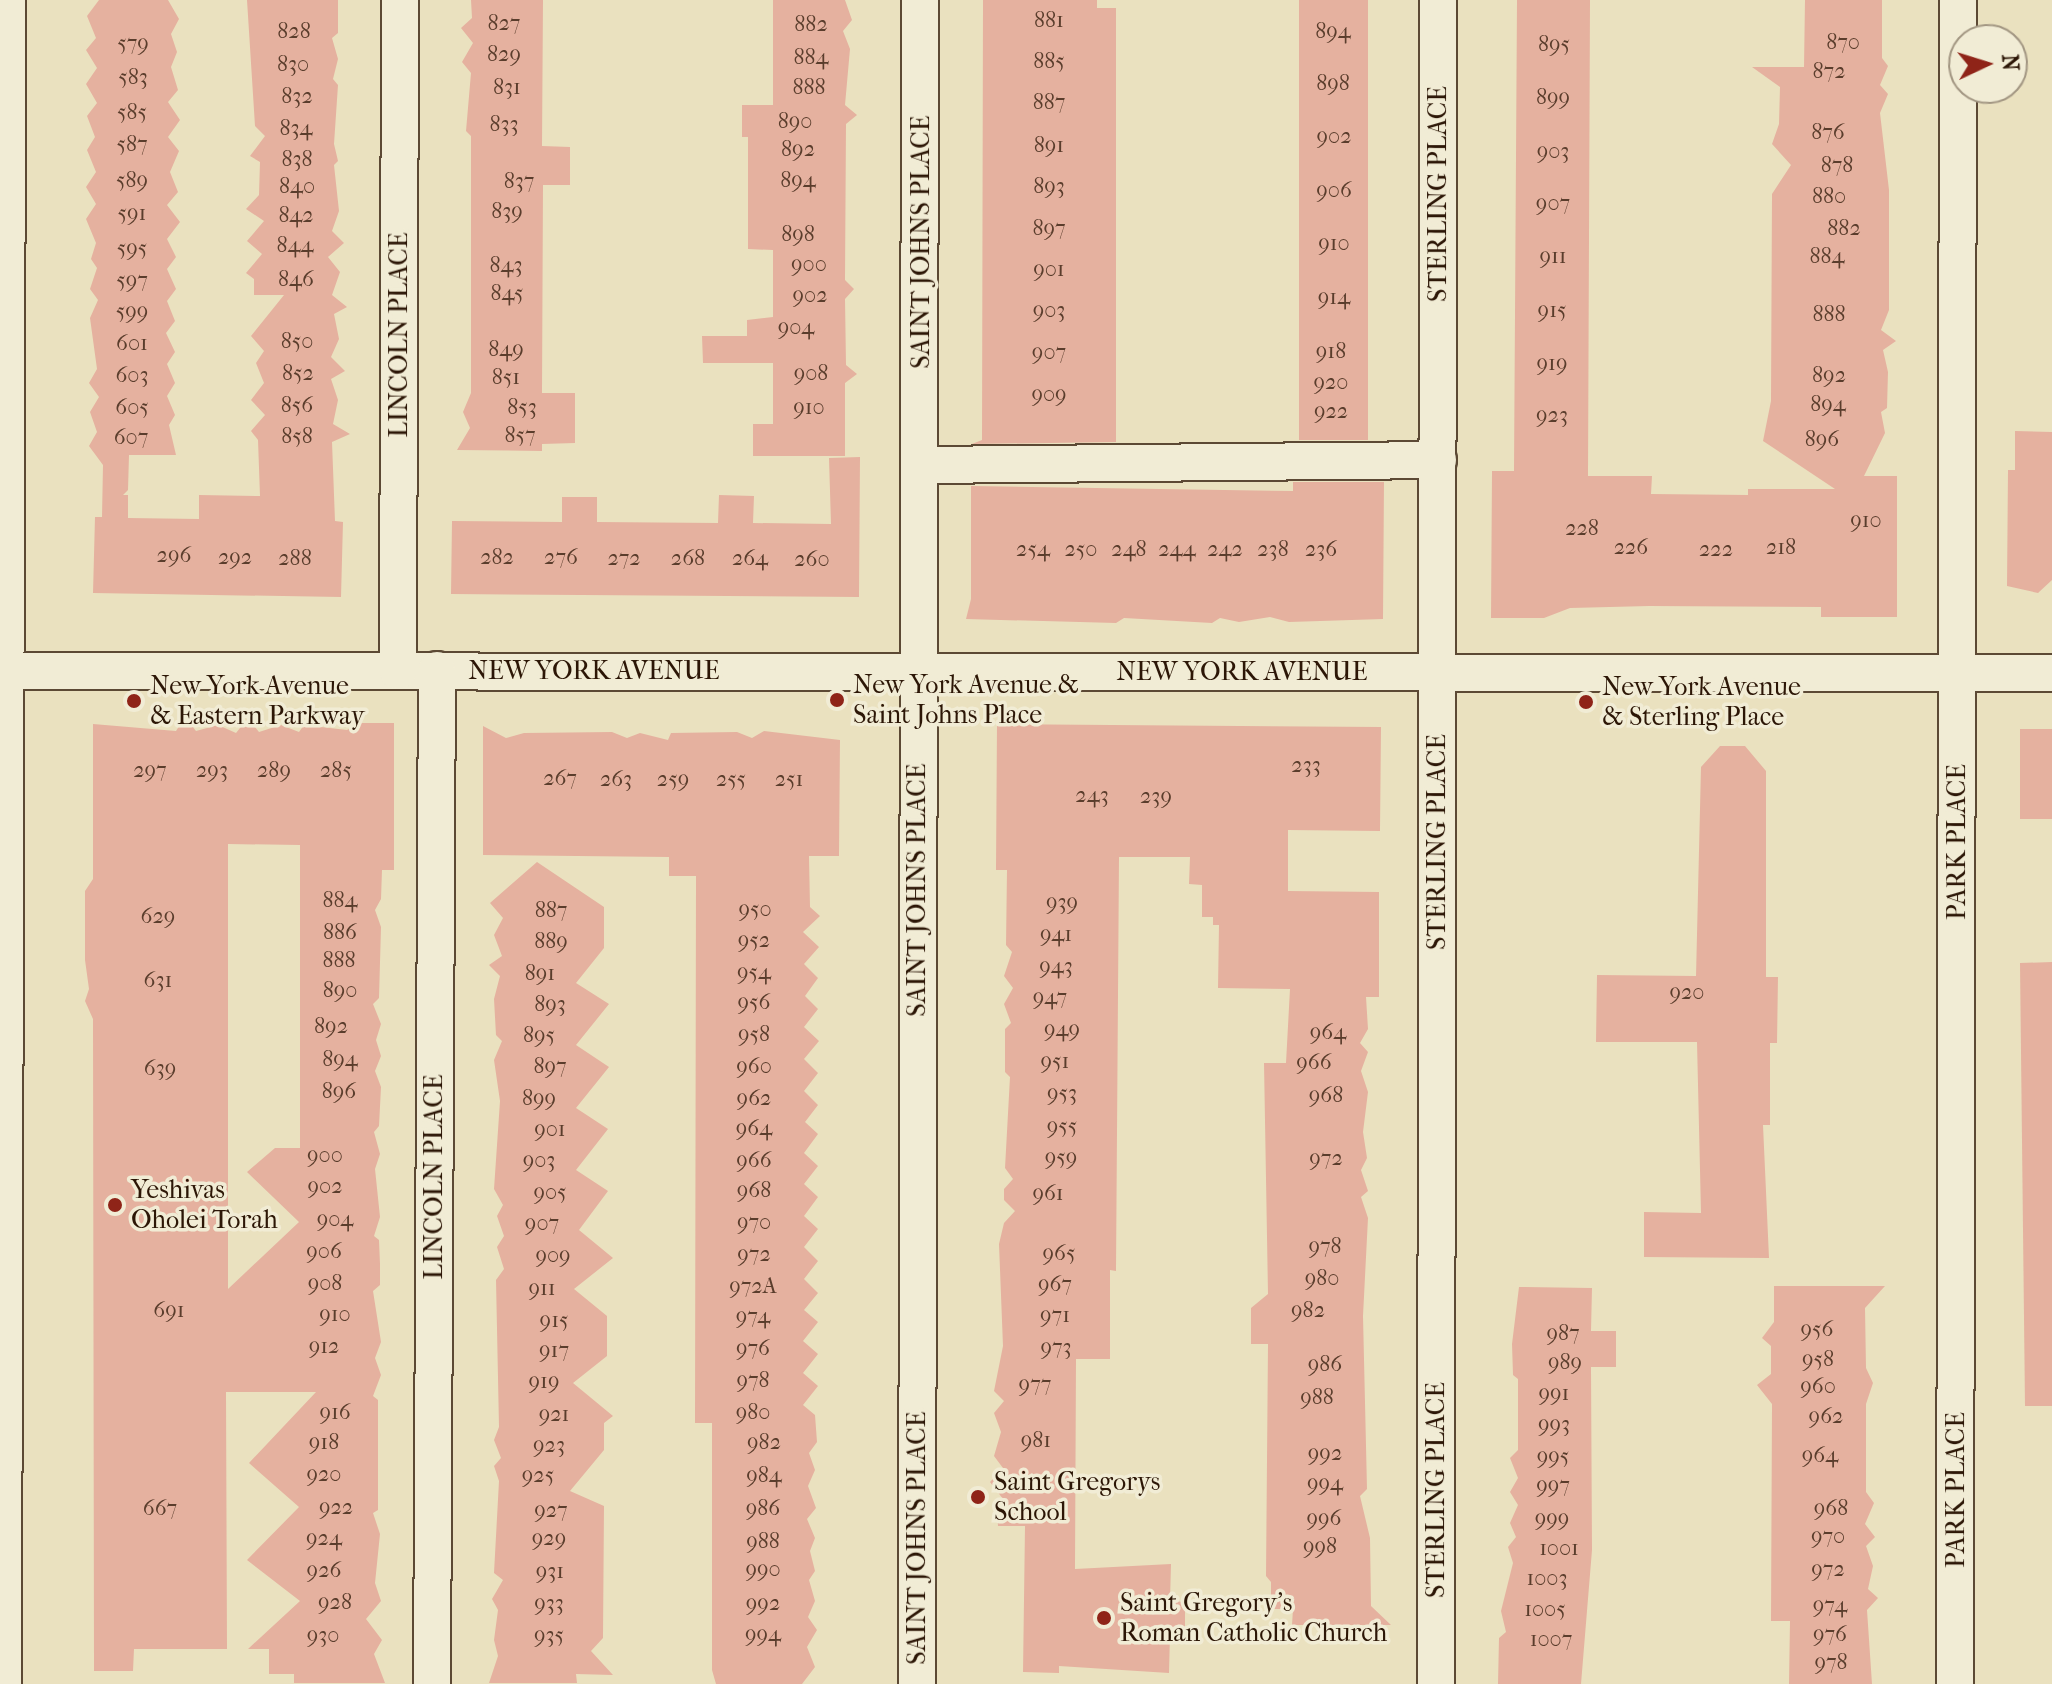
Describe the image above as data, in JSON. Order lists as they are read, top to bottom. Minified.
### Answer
{"streets":{"street":["STERLING PLACE","SAINT JOHNS PLACE","LINCOLN PLACE","NEW YORK AVENUE","PARK PLACE"]},"crossings":[["STERLING PLACE","NEW YORK AVENUE"],["SAINT JOHNS PLACE","NEW YORK AVENUE"],["LINCOLN PLACE","NEW YORK AVENUE"],["NEW YORK AVENUE","PARK PLACE"]],"places":["New York Avenue & Saint Johns Place","New York Avenue & Eastern Parkway","New York Avenue & Sterling Place","Yeshivas Oholei Torah","Saint Gregorys School","Saint Gregory's Roman Catholic Church"],"house_numbers":["881","827","882","828","894","870","579","895","829","884","885","830","872","583","898","831","888","832","899","887","585","890","833","834","876","902","587","891","892","903","838","878","589","894","837","840","893","906","880","907","839","591","842","897","882","898","910","844","595","911","884","900","843","901","846","597","845","902","914","903","915","599","888","904","850","601","849","918","907","919","852","908","603","892","851","920","909","894","856","605","853","910","922","923","857","858","607","896","910","228","226","218","254","250","248","244","242","238","236","222","296","292","282","276","288","272","268","264","260","233","297","293","289","285","267","263","259","255","251","243","239","884","939","950","887","629","886","941","952","889","888","943","954","891","631","890","920","947","956","893","892","949","964","958","895","894","951","966","897","960","639","896","953","968","899","962","955","964","901","900","959","972","903","966","902","968","905","961","904","970","907","978","906","965","972","909","980","908","967","972A","911","691","982","910","971","974","915","956","987","912","973","976","917","958","989","986","978","919","977","960","991","988","916","980","921","962","993","981","918","982","923","992","964","995","920","925","984","994","997","922","667","986","968","927","996","999","970","924","929","988","998","1001","990","972","926","931","1003","928","933","992","974","1005","994","976","930","935","1007","978"],"north":"right"}
